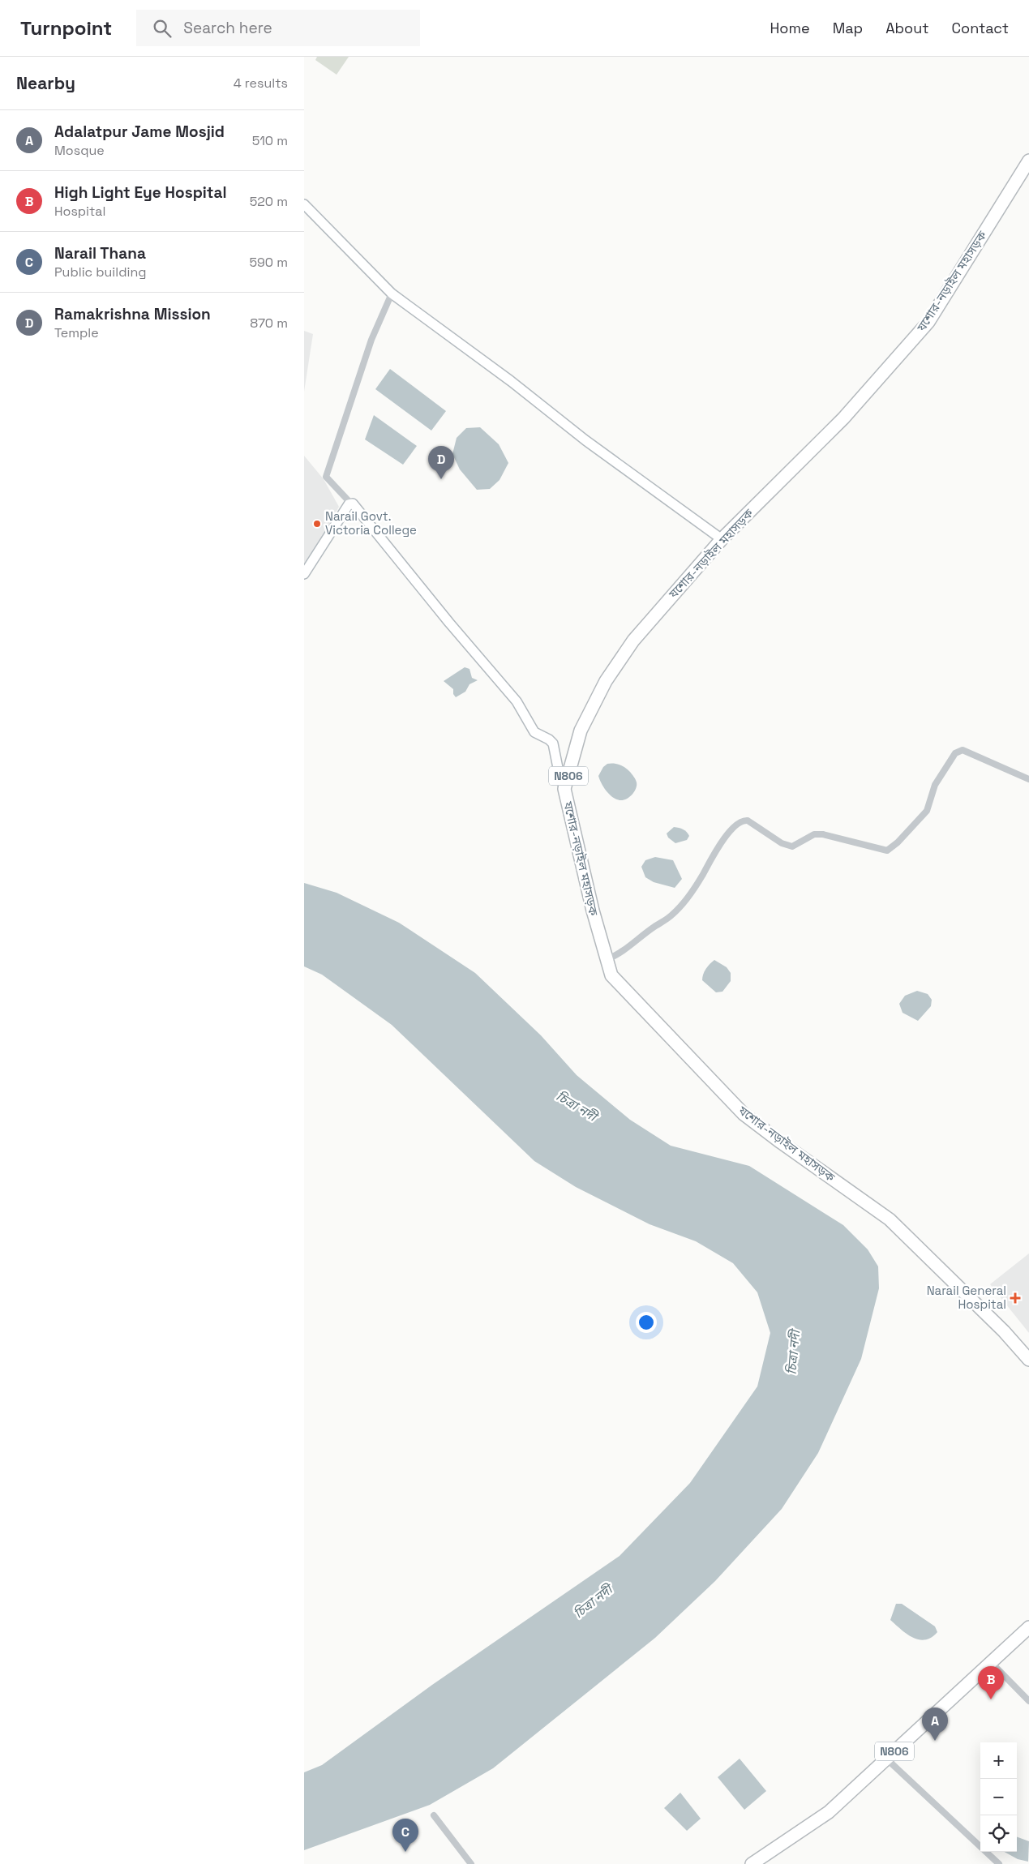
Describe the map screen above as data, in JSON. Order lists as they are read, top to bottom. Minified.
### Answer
{"streets":{"highway":["যশোর-নড়াইল মহাসড়ক","N806"]},"water":["চিত্রা নদী"],"places":{"other":["Narail Govt. Victoria College"],"health":["Narail General Hospital"]},"page":{"header":"Turnpoint","search":"Search here","nav":["Home","Map","About","Contact"],"heading":["Nearby","4 results"],"list":[{"mark":"A","name":"Adalatpur Jame Mosjid","note":"Mosque","value":"510 m"},{"mark":"B","name":"High Light Eye Hospital","note":"Hospital","value":"520 m"},{"mark":"C","name":"Narail Thana","note":"Public building","value":"590 m"},{"mark":"D","name":"Ramakrishna Mission","note":"Temple","value":"870 m"}],"pins":["D","B","A","C"],"map_buttons":["+","−"]}}
